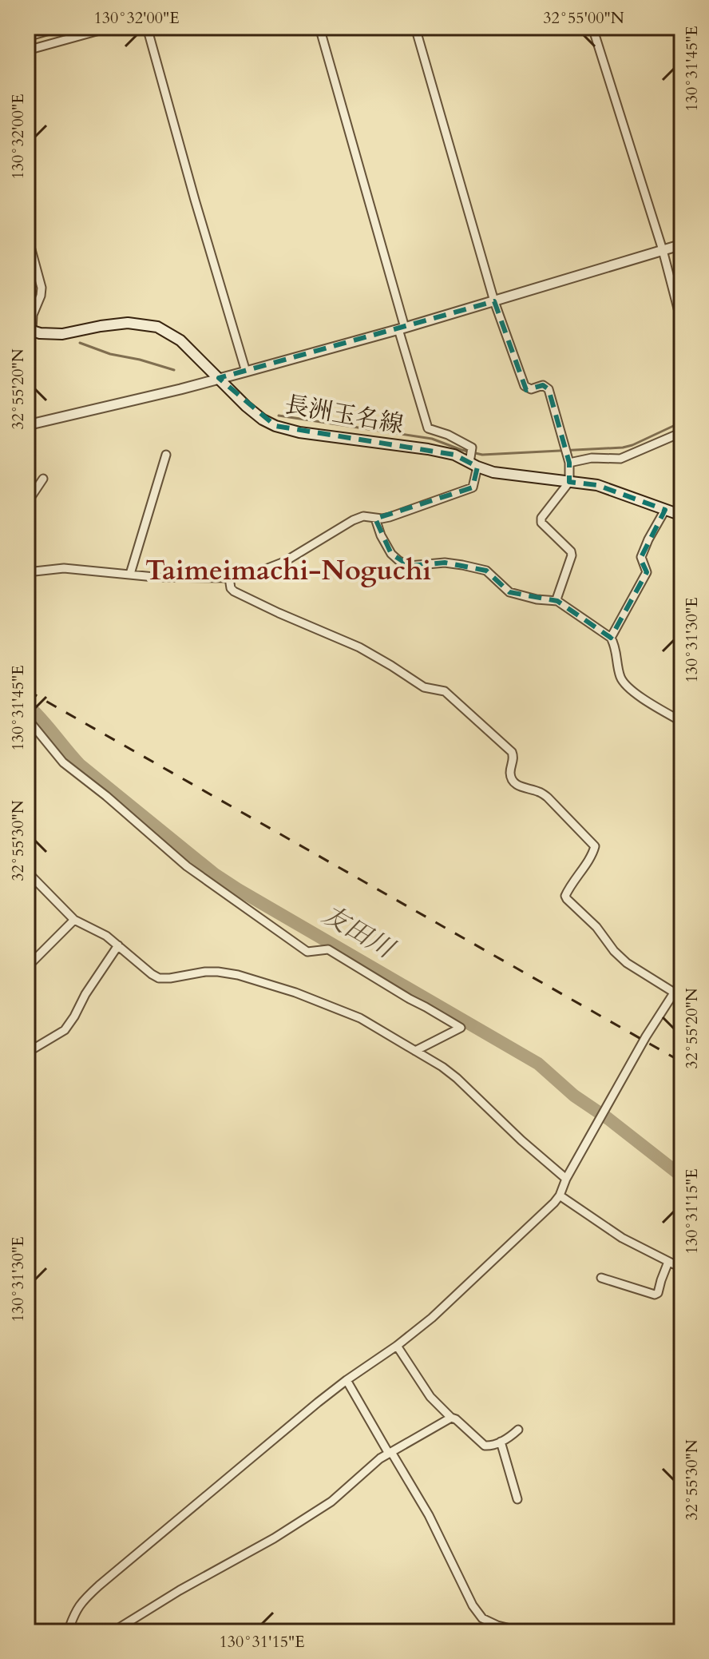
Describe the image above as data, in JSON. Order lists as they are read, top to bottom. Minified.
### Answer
{"streets":{"main road":["長洲玉名線"]},"districts":["Taimeimachi-Noguchi"],"water":["友田川"],"coordinates":["130°32'00\"E","32°55'00\"N","130°31'45\"E","32°55'20\"N","130°31'30\"E","32°55'30\"N","130°31'15\"E"]}
